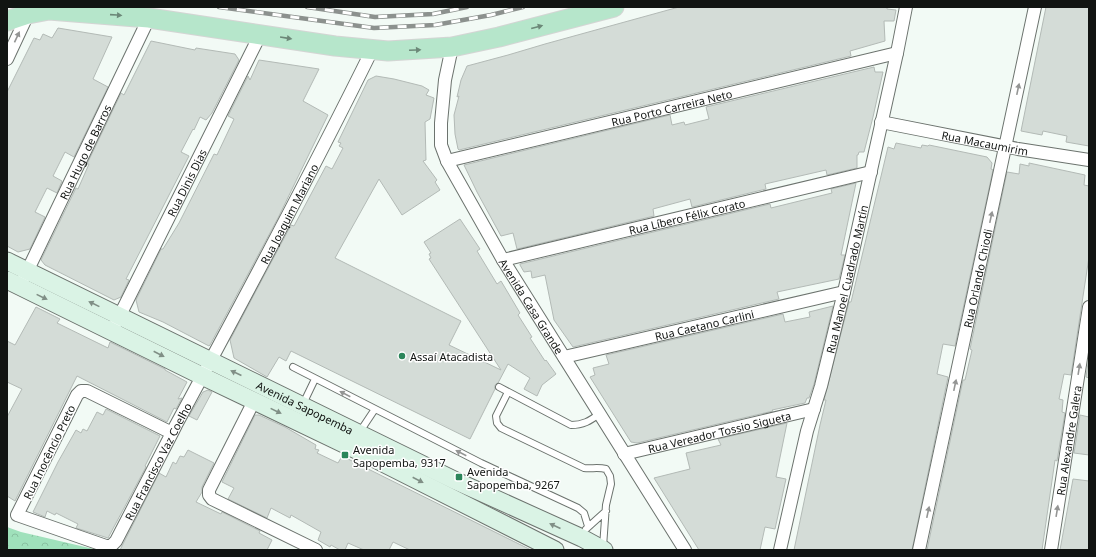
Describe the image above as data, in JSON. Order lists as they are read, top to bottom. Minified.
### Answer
{"streets":{"main road":["Avenida Sapopemba"],"street":["Rua Porto Carreira Neto","Rua Macaumirim","Rua Hugo de Barros","Rua Dinis Dias","Rua Joaquim Mariano","Rua Líbero Félix Corato","Rua Manoel Cuadrado Martín","Rua Orlando Chiodi","Avenida Casa Grande","Rua Caetano Carlini","Rua Vereador Tossio Sigueta","Rua Alexandre Galera","Rua Inocêncio Preto","Rua Francisco Vaz Coelho"]},"crossings":[["Rua Porto Carreira Neto","Rua Manoel Cuadrado Martín"],["Rua Porto Carreira Neto","Avenida Casa Grande"],["Rua Macaumirim","Rua Manoel Cuadrado Martín"],["Rua Macaumirim","Rua Orlando Chiodi"],["Rua Hugo de Barros","Avenida Sapopemba"],["Rua Dinis Dias","Avenida Sapopemba"],["Rua Joaquim Mariano","Avenida Sapopemba"],["Rua Joaquim Mariano","Rua Francisco Vaz Coelho"],["Rua Líbero Félix Corato","Rua Manoel Cuadrado Martín"],["Rua Líbero Félix Corato","Avenida Casa Grande"],["Rua Manoel Cuadrado Martín","Rua Caetano Carlini"],["Rua Manoel Cuadrado Martín","Rua Vereador Tossio Sigueta"],["Avenida Casa Grande","Rua Caetano Carlini"],["Avenida Casa Grande","Rua Vereador Tossio Sigueta"],["Avenida Sapopemba","Rua Francisco Vaz Coelho"],["Rua Inocêncio Preto","Rua Francisco Vaz Coelho"]],"one_way":["Rua Orlando Chiodi","Rua Alexandre Galera"],"places":{"other":["Assaí Atacadista"],"transit":["Avenida Sapopemba, 9317","Avenida Sapopemba, 9267"]}}
